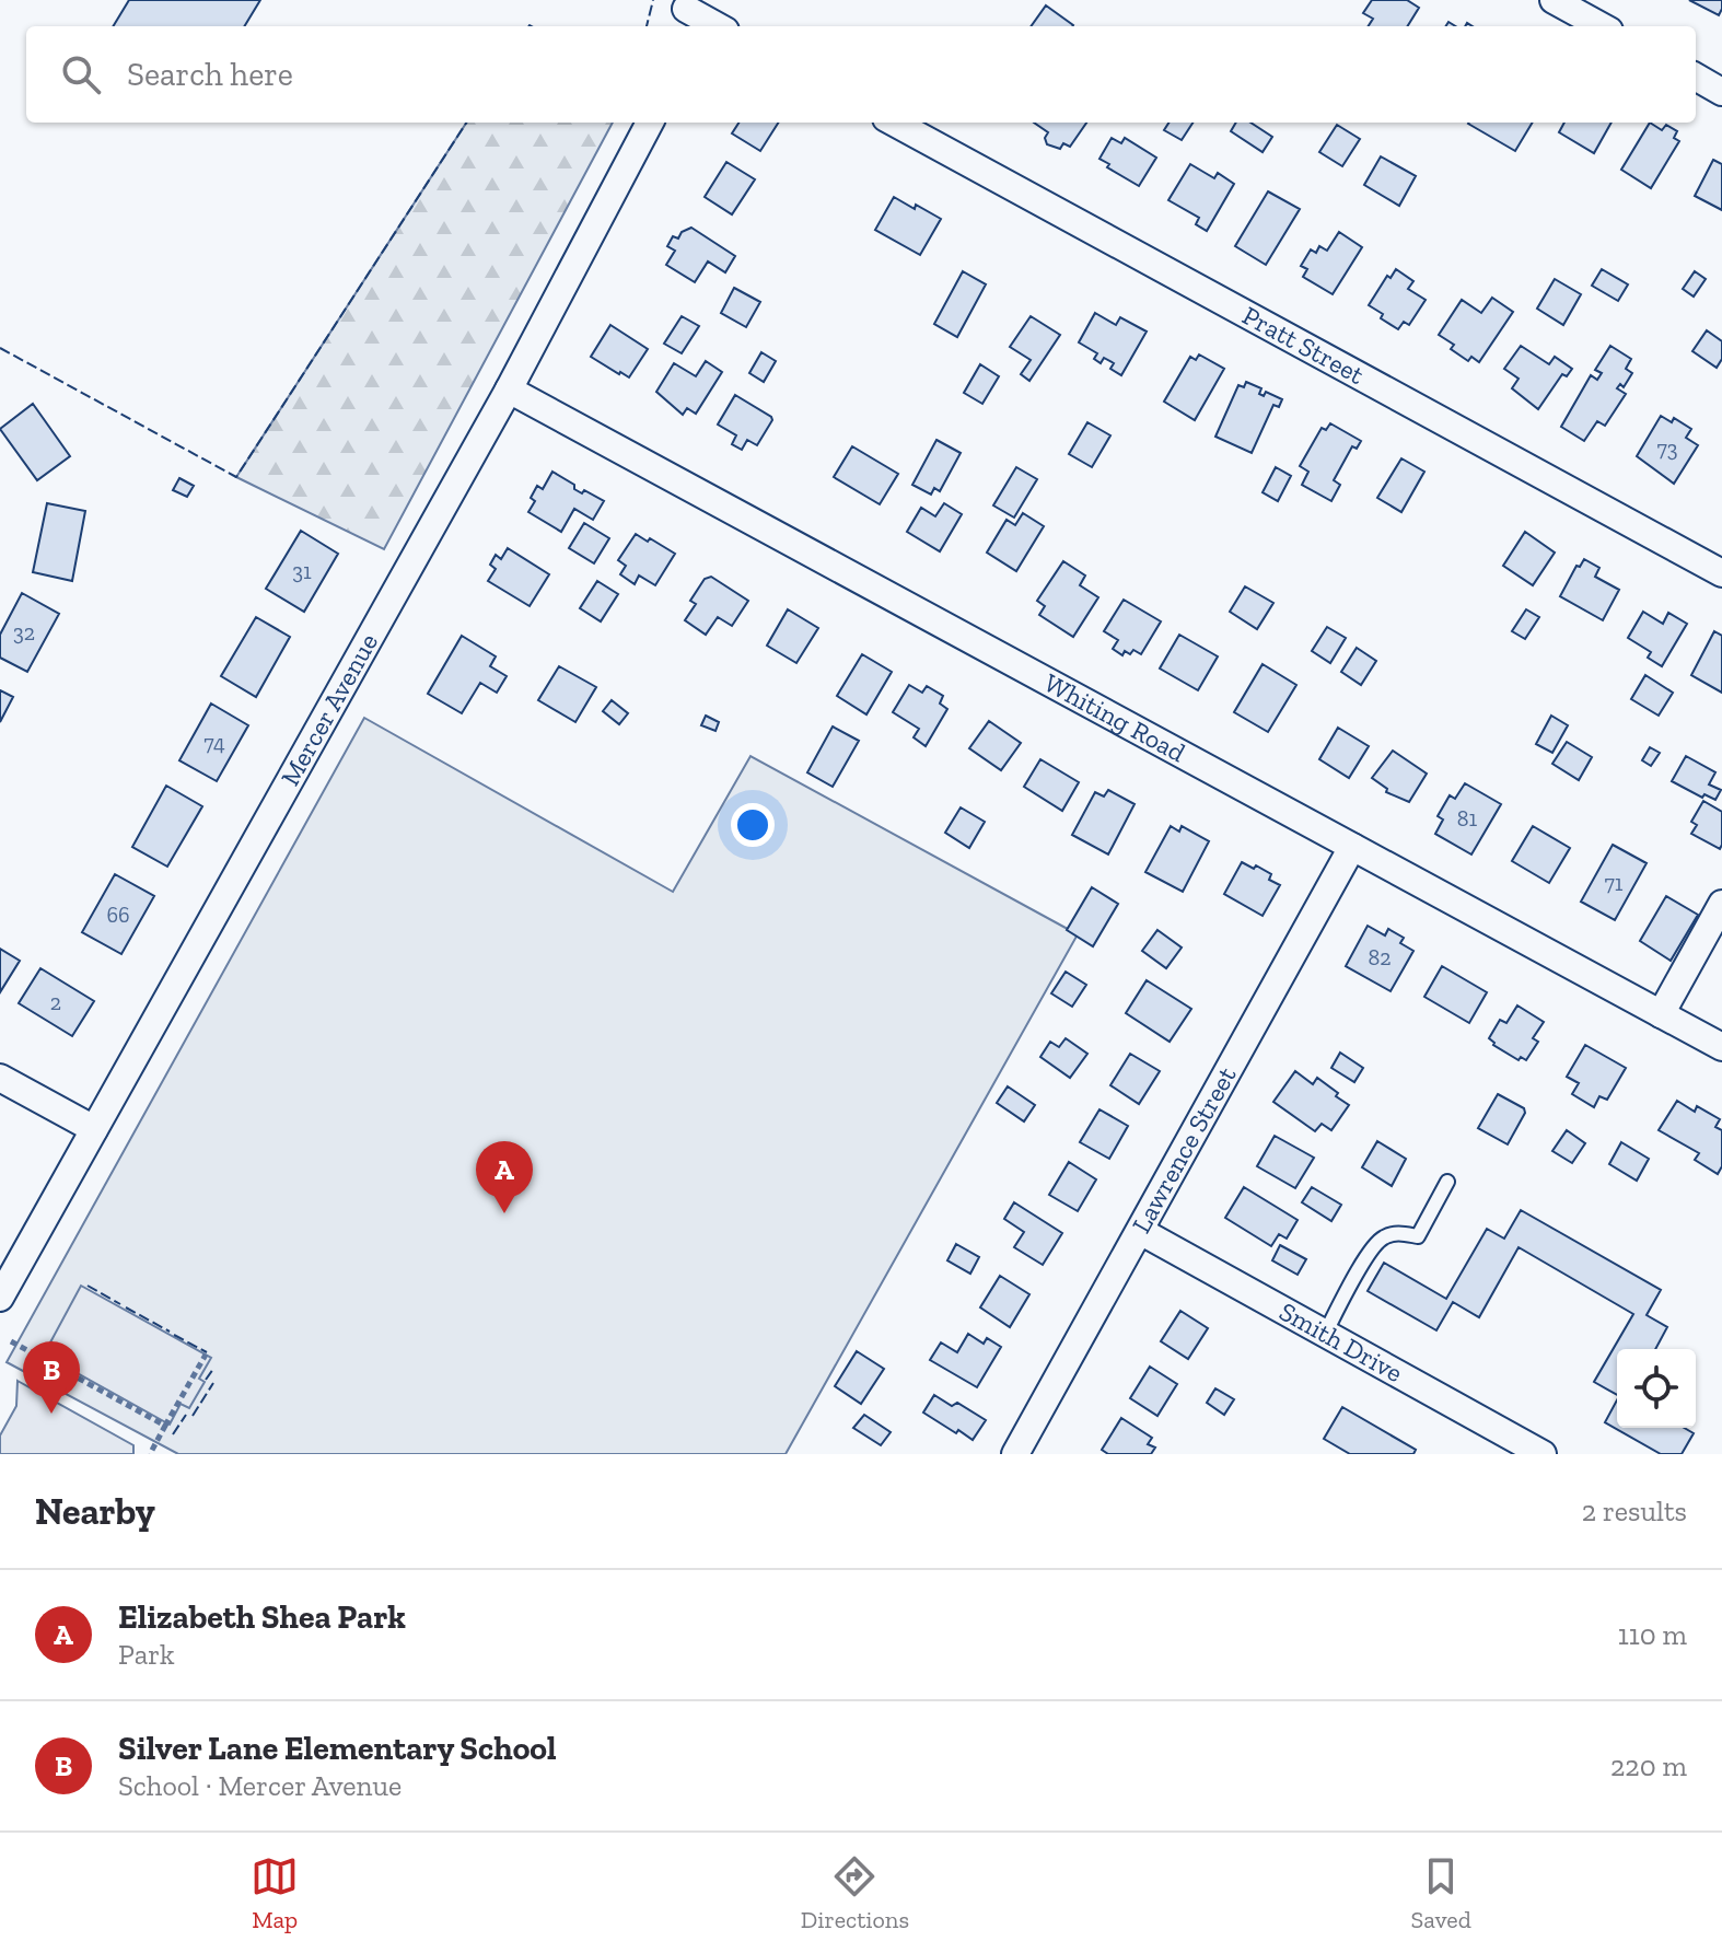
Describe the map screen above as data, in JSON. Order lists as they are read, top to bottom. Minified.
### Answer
{"streets":{"street":["Pratt Street","Mercer Avenue","Whiting Road","Lawrence Street","Smith Drive"]},"crossings":[["Mercer Avenue","Whiting Road"],["Whiting Road","Lawrence Street"],["Lawrence Street","Smith Drive"]],"house_numbers":["73","31","32","74","81","71","66","82","2"],"page":{"search":"Search here","pins":["A","B"],"heading":["Nearby","2 results"],"list":[{"mark":"A","name":"Elizabeth Shea Park","note":"Park","value":"110 m"},{"mark":"B","name":"Silver Lane Elementary School","note":"School · Mercer Avenue","value":"220 m"}],"nav":["Map","Directions","Saved"]}}
